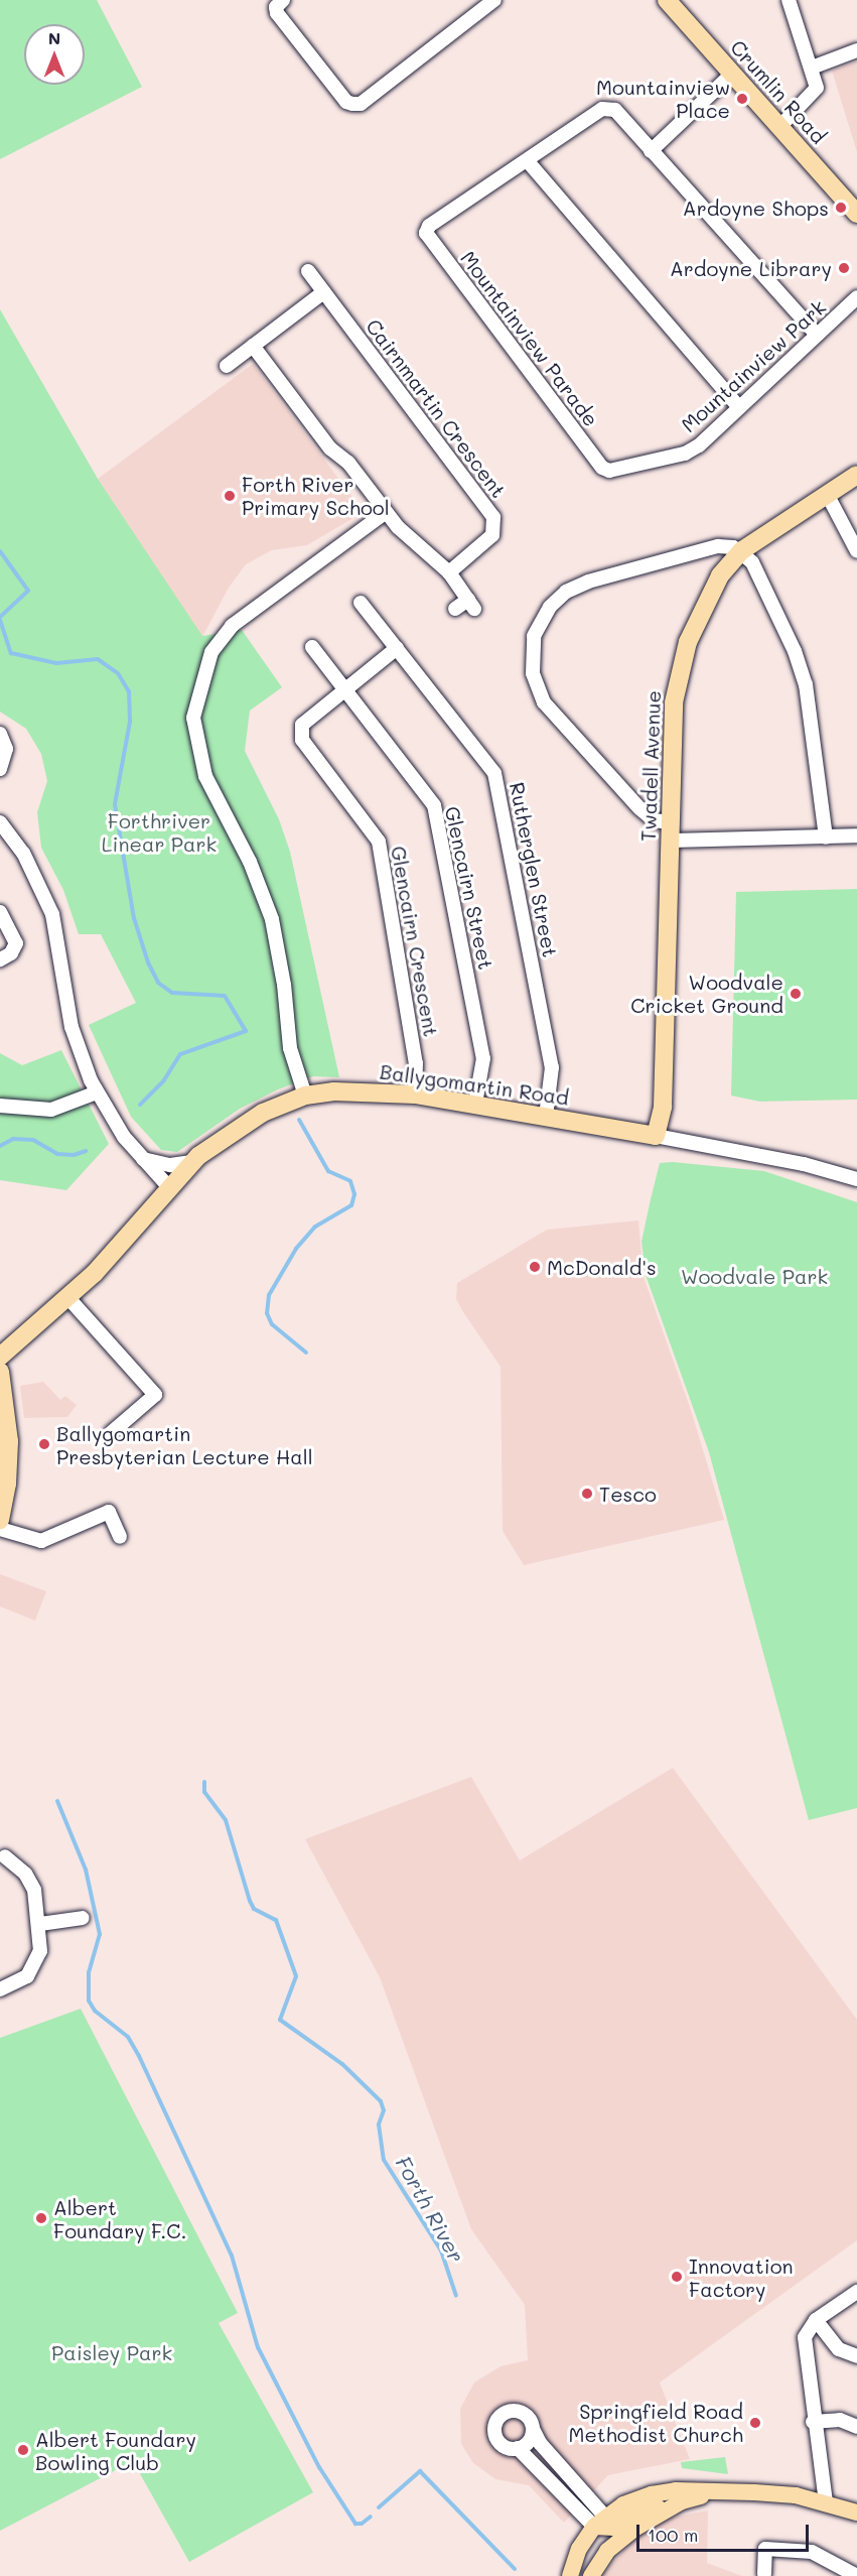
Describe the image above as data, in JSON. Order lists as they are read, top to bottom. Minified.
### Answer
{"streets":{"highway":["Crumlin Road","Twadell Avenue","Ballygomartin Road"],"street":["Mountainview Parade","Mountainview Park","Cairnmartin Crescent","Rutherglen Street","Glencairn Street","Glencairn Crescent"]},"crossings":[["Mountainview Parade","Mountainview Park"],["Twadell Avenue","Ballygomartin Road"],["Rutherglen Street","Glencairn Crescent"],["Rutherglen Street","Ballygomartin Road"],["Glencairn Street","Glencairn Crescent"],["Glencairn Street","Ballygomartin Road"],["Glencairn Crescent","Ballygomartin Road"]],"water":["Forth River"],"parks":["Forthriver Linear Park","Woodvale Park","Paisley Park"],"places":["Mountainview Place","Ardoyne Shops","Ardoyne Library","Forth River Primary School","Woodvale Cricket Ground","McDonald's","Ballygomartin Presbyterian Lecture Hall","Tesco","Albert Foundary F.C.","Innovation Factory","Springfield Road Methodist Church","Albert Foundary Bowling Club"],"scale_bar":"100 m","north":"top"}
